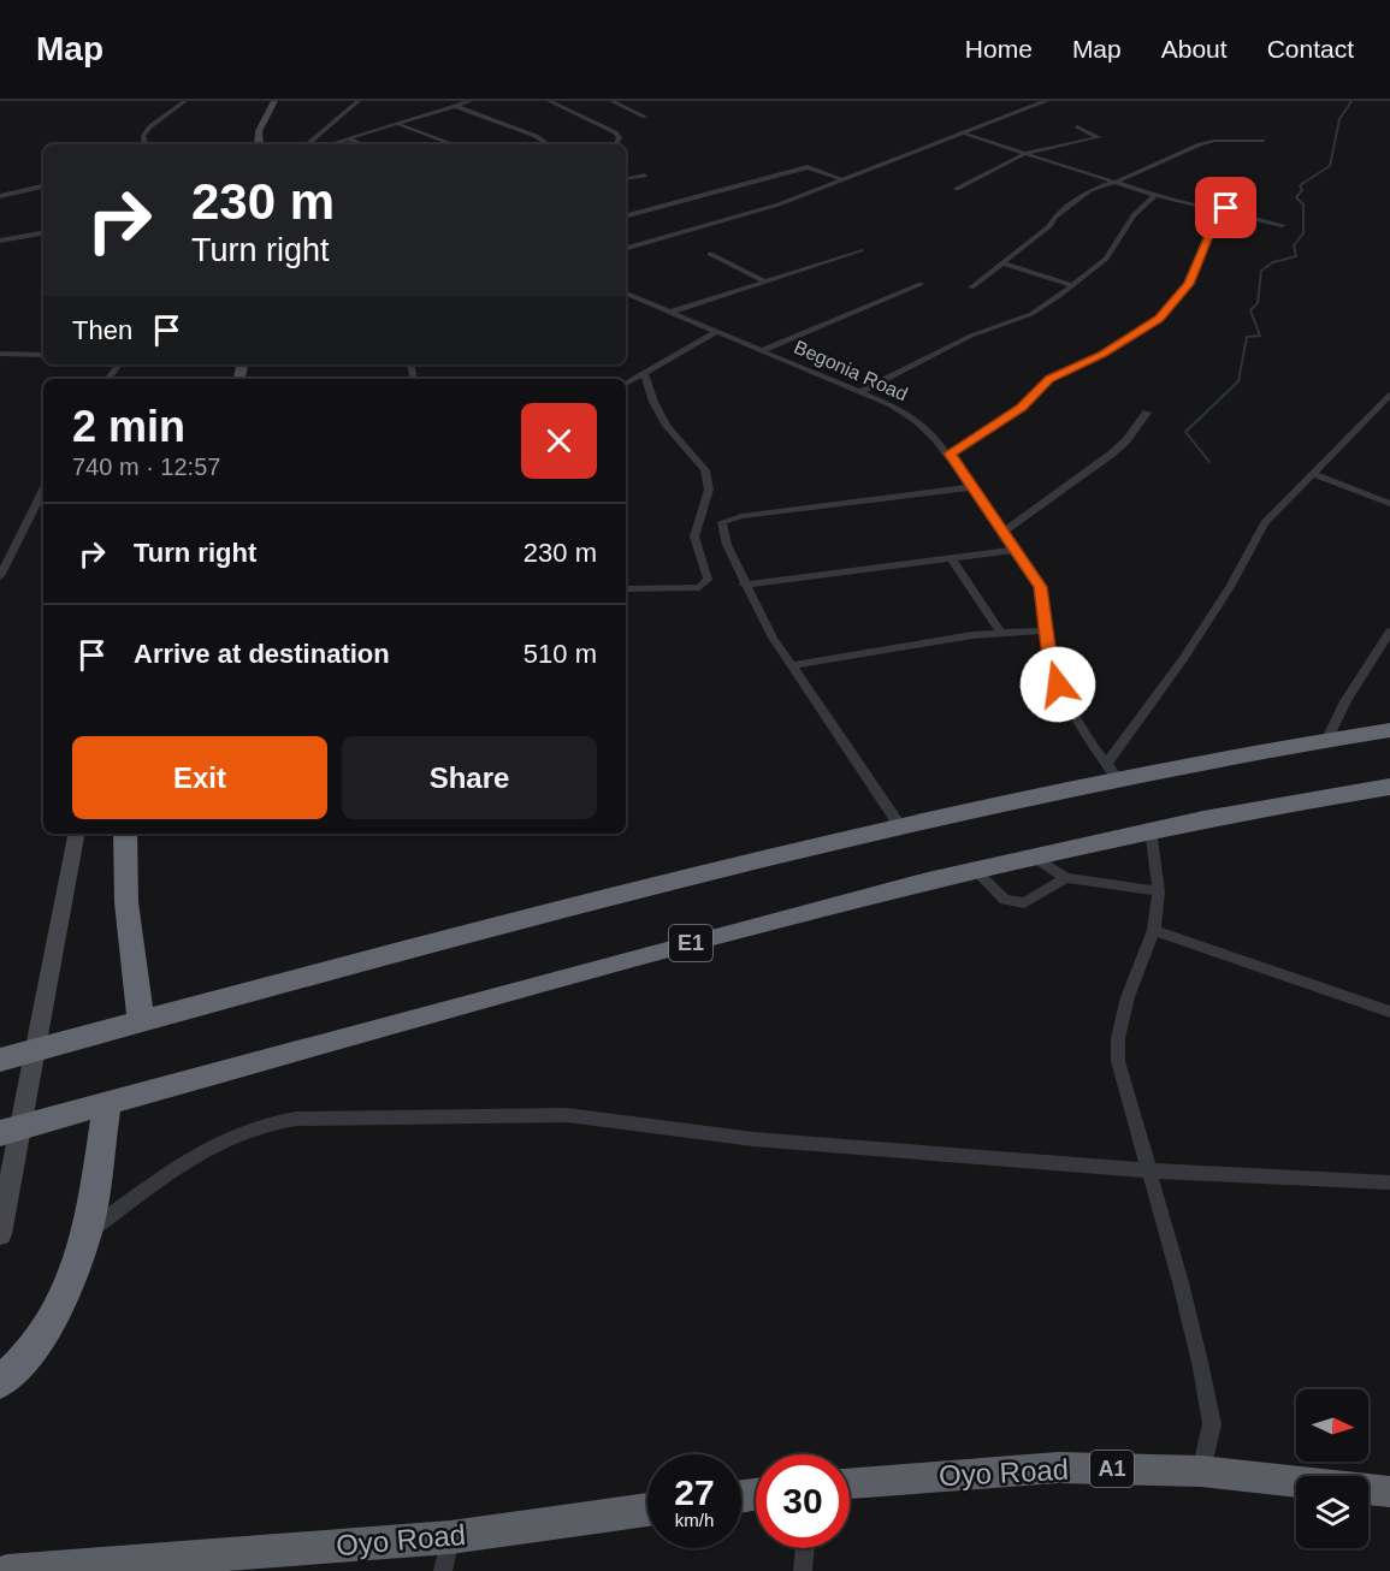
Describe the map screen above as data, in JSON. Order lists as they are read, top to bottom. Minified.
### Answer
{"streets":{"highway":["E1","A1","Oyo Road"],"street":["Begonia Road"]},"north":"right","page":{"header":"Map","nav":["Home","Map","About","Contact"],"turn":["230 m","Turn right"],"then":"Then","heading":["2 min","740 m · 12:57"],"list":[{"name":"Turn right","value":"230 m"},{"name":"Arrive at destination","value":"510 m"}],"buttons":["Exit","Share"],"speed":"27 km/h","limit":"30"}}
